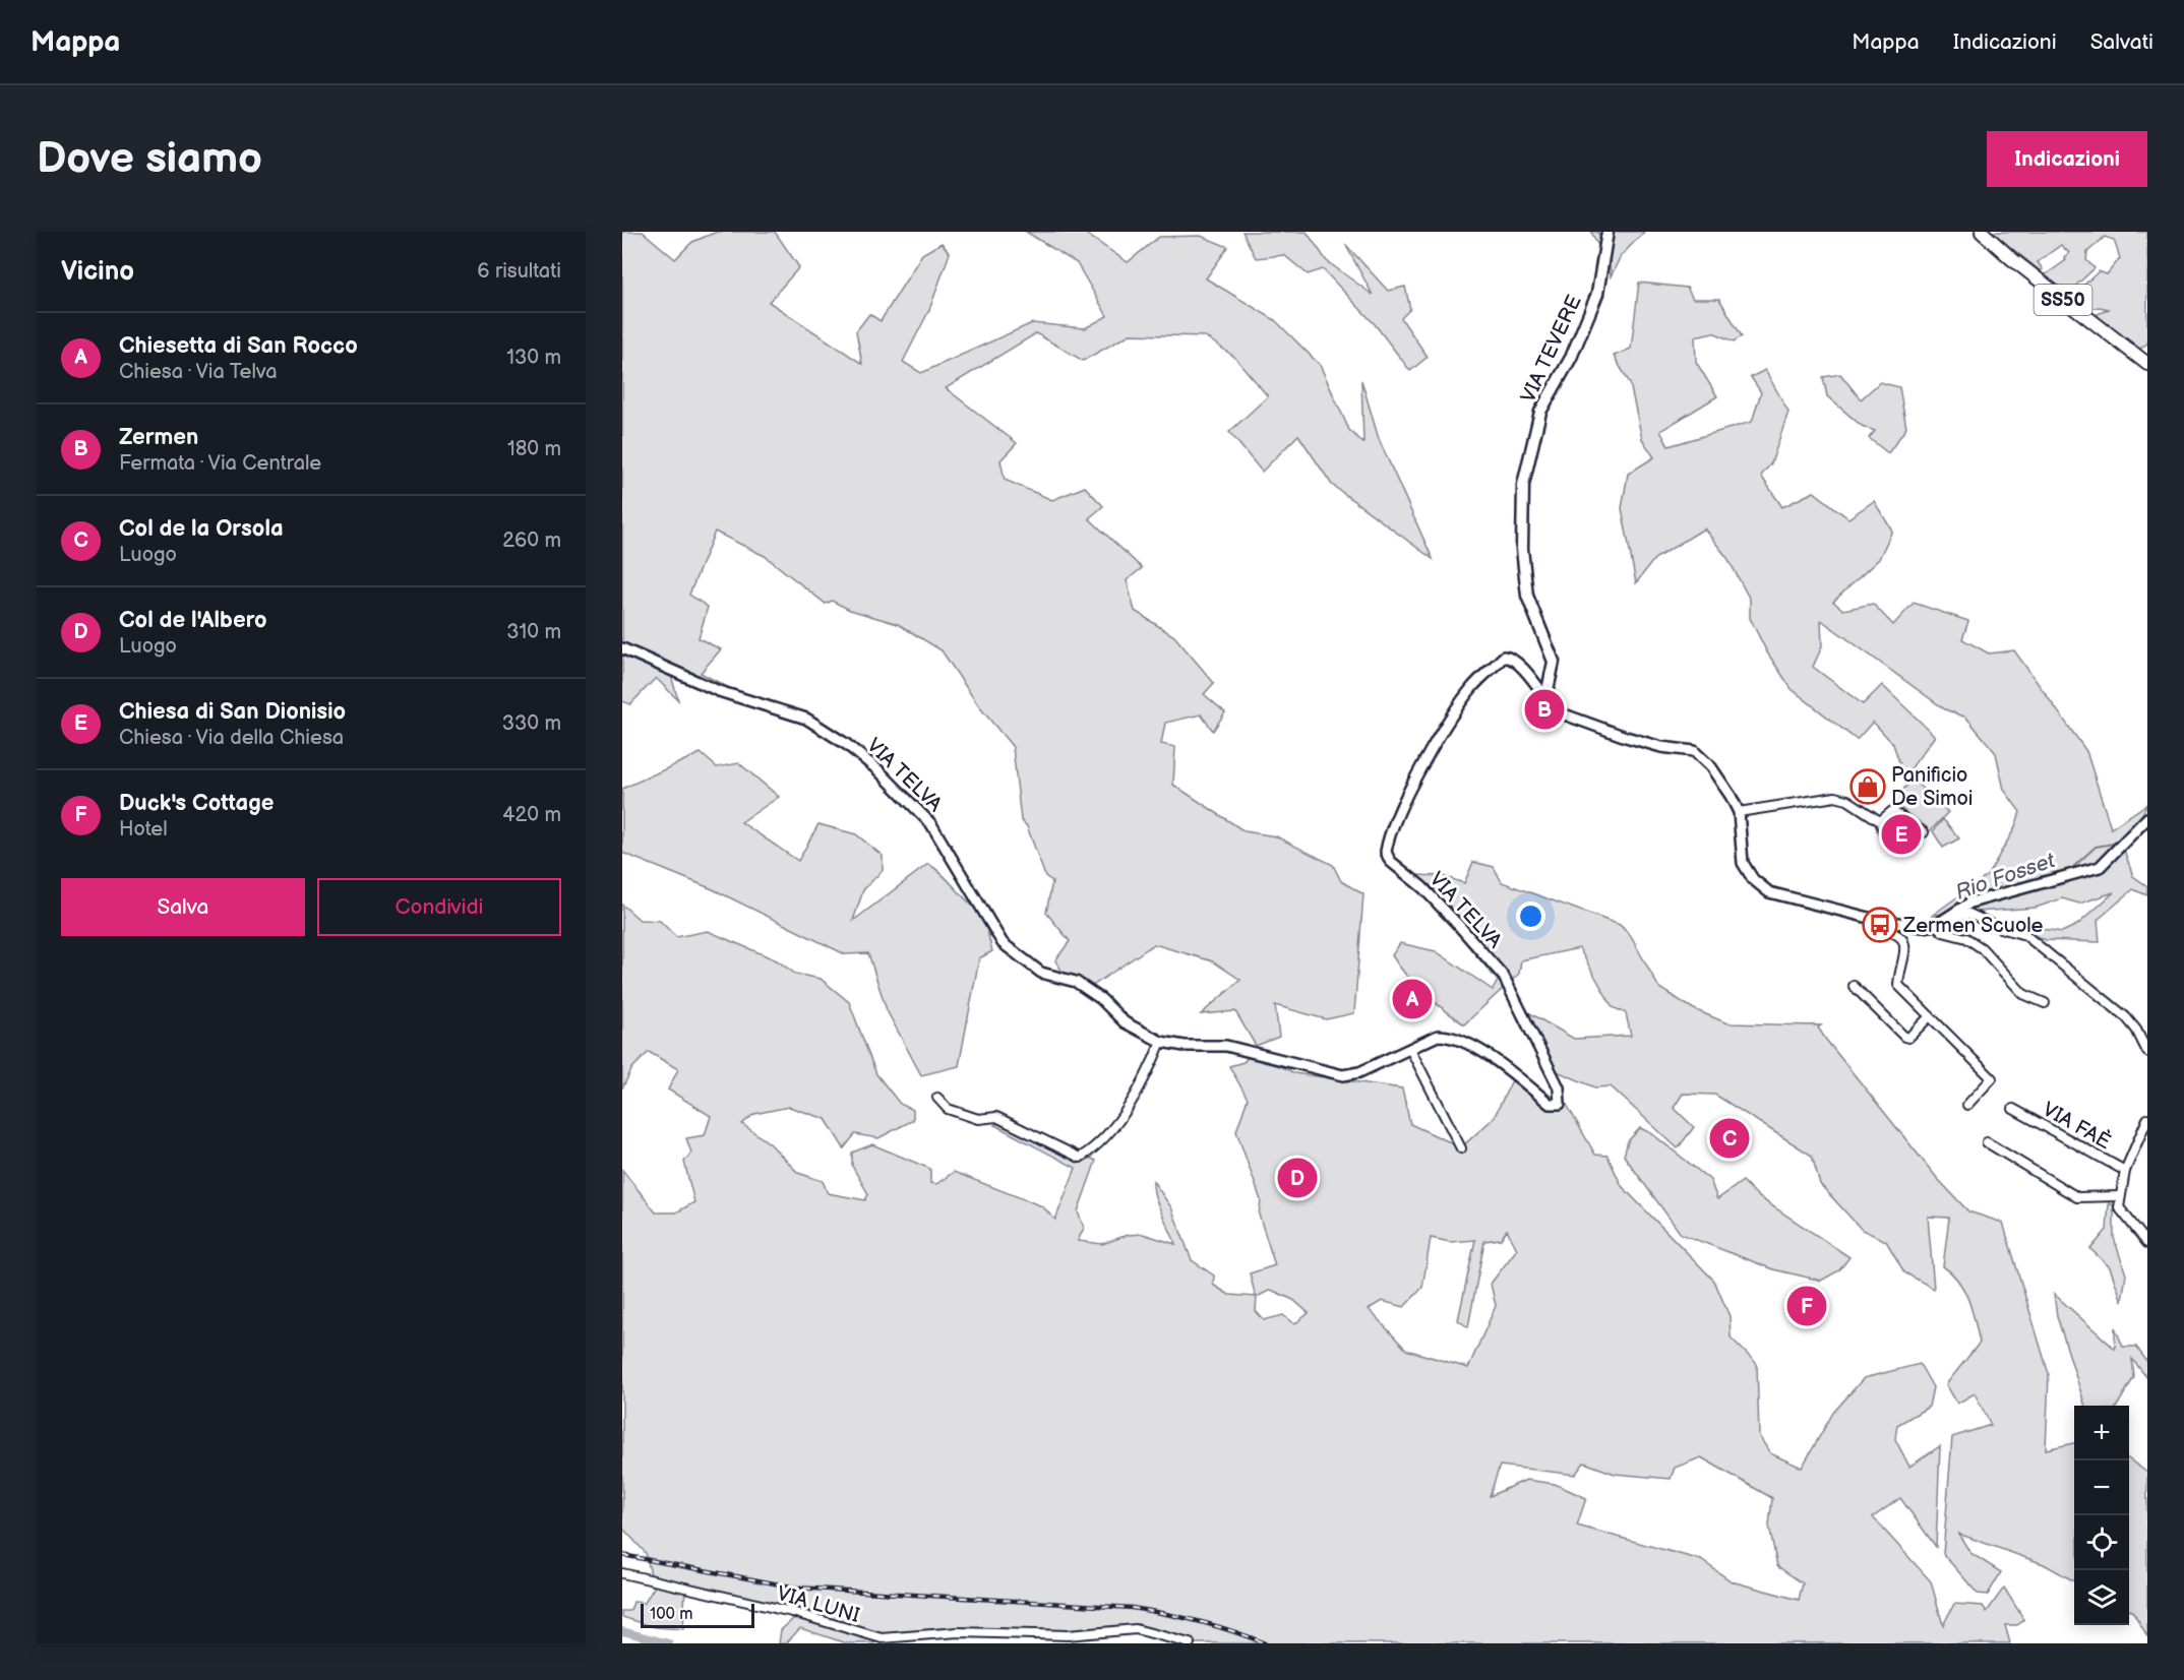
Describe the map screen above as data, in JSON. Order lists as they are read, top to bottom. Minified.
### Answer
{"streets":{"main road":["SS50","VIA TEVERE"],"street":["VIA TELVA","VIA FAÈ","VIA LUNI"]},"crossings":[["VIA TEVERE","VIA TELVA"]],"water":["Rio Fosset"],"places":{"shop":["Panificio De Simoi"],"bus stop":["Zermen Scuole"]},"scale_bar":"100 m","page":{"header":"Mappa","nav":["Mappa","Indicazioni","Salvati"],"buttons":["Indicazioni",["Salva","Condividi"]],"title":"Dove siamo","heading":["Vicino","6 risultati"],"list":[{"mark":"A","name":"Chiesetta di San Rocco","note":"Chiesa · Via Telva","value":"130 m"},{"mark":"B","name":"Zermen","note":"Fermata · Via Centrale","value":"180 m"},{"mark":"C","name":"Col de la Orsola","note":"Luogo","value":"260 m"},{"mark":"D","name":"Col de l'Albero","note":"Luogo","value":"310 m"},{"mark":"E","name":"Chiesa di San Dionisio","note":"Chiesa · Via della Chiesa","value":"330 m"},{"mark":"F","name":"Duck's Cottage","note":"Hotel","value":"420 m"}],"pins":["B","E","A","C","D","F"],"map_buttons":["+","−"],"scale":"100 m"}}
